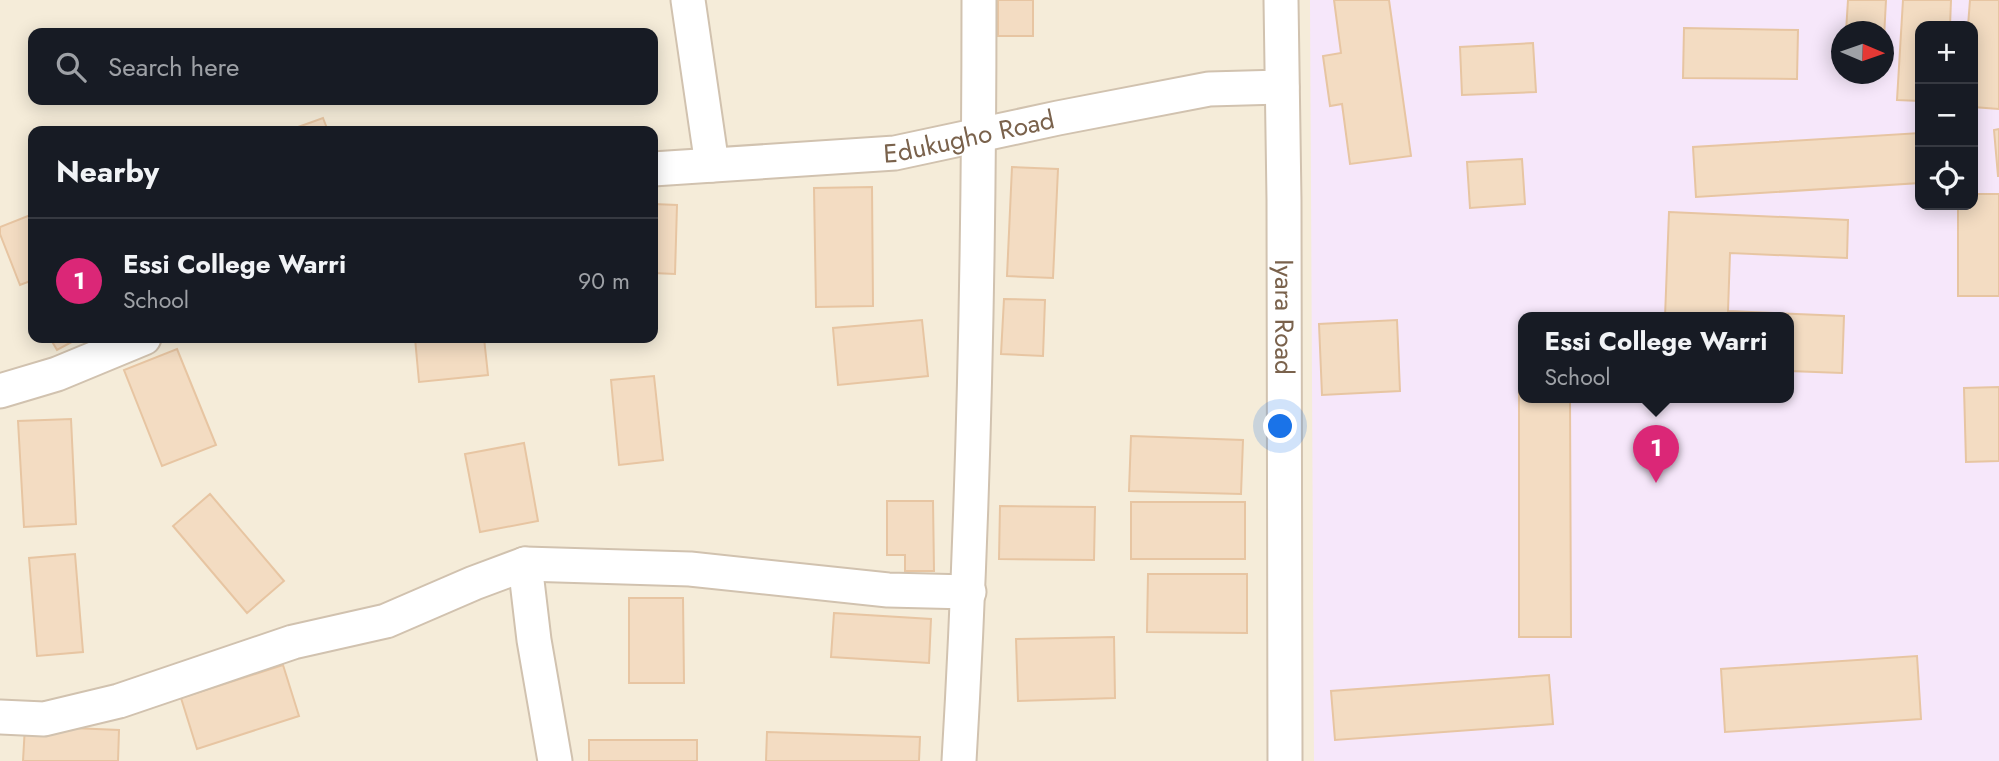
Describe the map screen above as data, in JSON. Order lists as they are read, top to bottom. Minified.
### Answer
{"streets":{"street":["Edukugho Road","Iyara Road"]},"crossings":[["Edukugho Road","Iyara Road"]],"north":"right","page":{"map_buttons":["+","−"],"search":"Search here","heading":"Nearby","list":[{"mark":"1","name":"Essi College Warri","note":"School","value":"90 m"}],"popup":["Essi College Warri","School"],"pins":"1"}}
